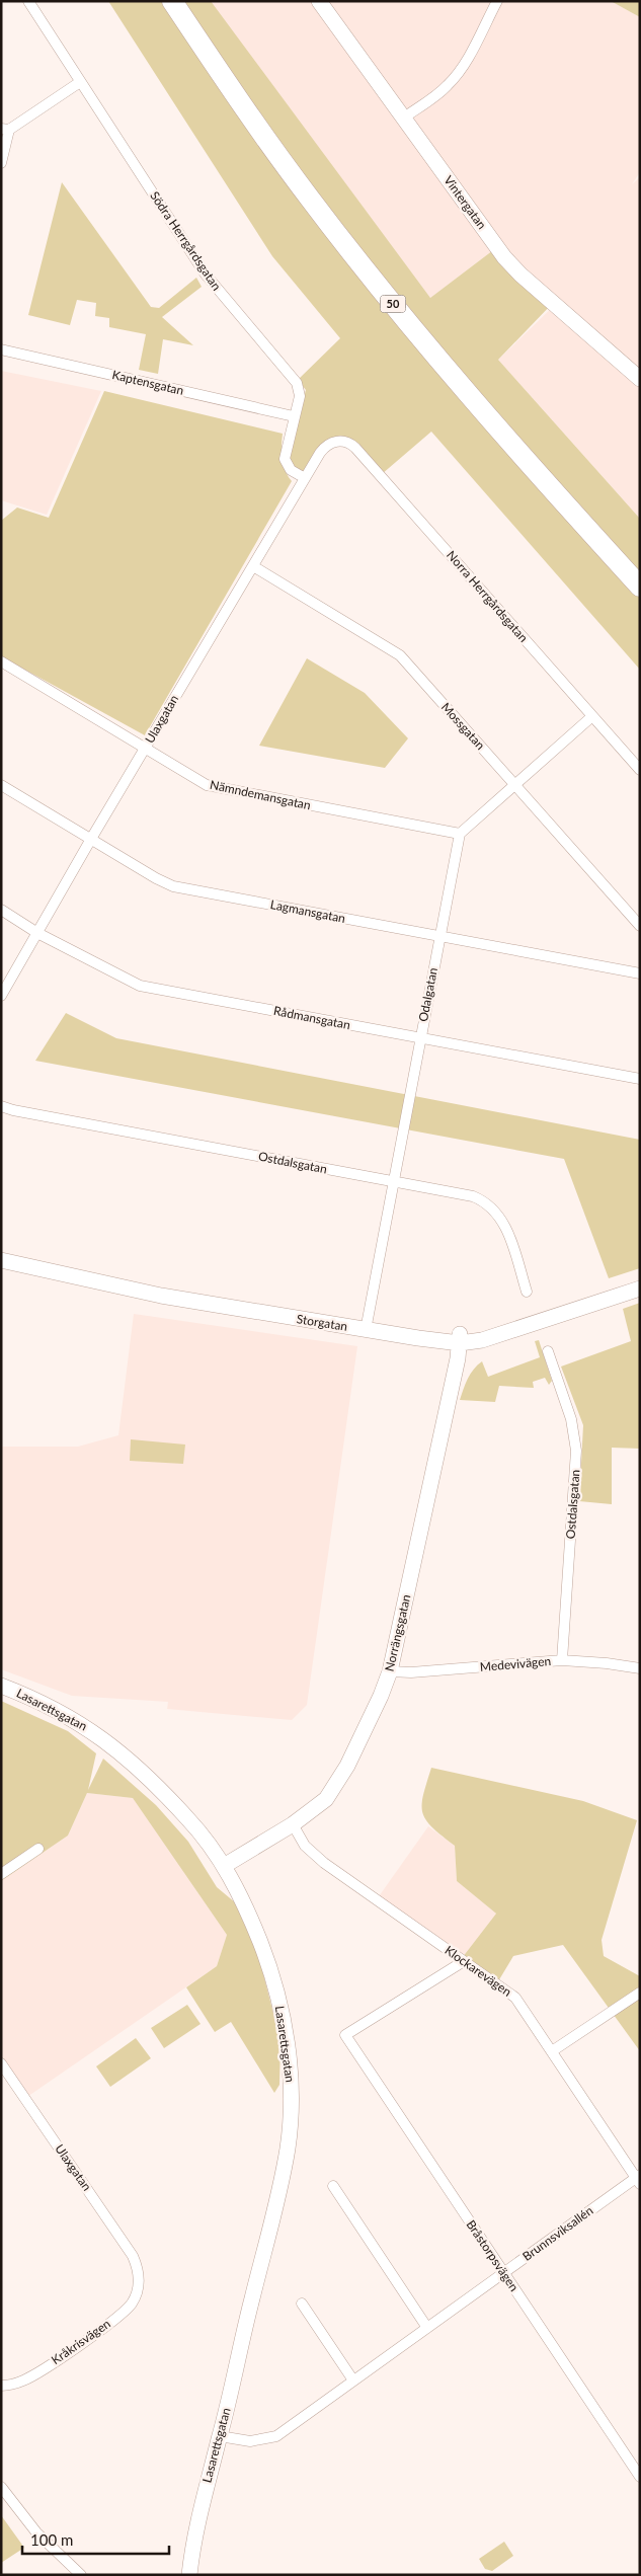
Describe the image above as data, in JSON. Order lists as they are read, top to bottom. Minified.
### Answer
{"streets":{"highway":["50"],"street":["Vintergatan","Södra Herrgårdsgatan","Kaptensgatan","Norra Herrgårdsgatan","Ulaxgatan","Mossgatan","Nämndemansgatan","Lagmansgatan","Odalgatan","Rådmansgatan","Ostdalsgatan","Storgatan","Norrängsgatan","Medevivägen","Lasarettsgatan","Klockarevägen","Brunnsviksallén","Bråstorpsvägen","Kråkrisvägen"]},"crossings":[["Södra Herrgårdsgatan","Kaptensgatan"],["Södra Herrgårdsgatan","Ulaxgatan"],["Norra Herrgårdsgatan","Ulaxgatan"],["Ulaxgatan","Mossgatan"],["Ulaxgatan","Nämndemansgatan"],["Ulaxgatan","Lagmansgatan"],["Ulaxgatan","Rådmansgatan"],["Ulaxgatan","Kråkrisvägen"],["Nämndemansgatan","Odalgatan"],["Lagmansgatan","Odalgatan"],["Odalgatan","Rådmansgatan"],["Odalgatan","Ostdalsgatan"],["Odalgatan","Storgatan"],["Ostdalsgatan","Medevivägen"],["Storgatan","Norrängsgatan"],["Norrängsgatan","Medevivägen"],["Norrängsgatan","Lasarettsgatan"],["Norrängsgatan","Klockarevägen"],["Lasarettsgatan","Brunnsviksallén"],["Klockarevägen","Brunnsviksallén"],["Klockarevägen","Bråstorpsvägen"],["Brunnsviksallén","Bråstorpsvägen"]],"scale_bar":"100 m"}
